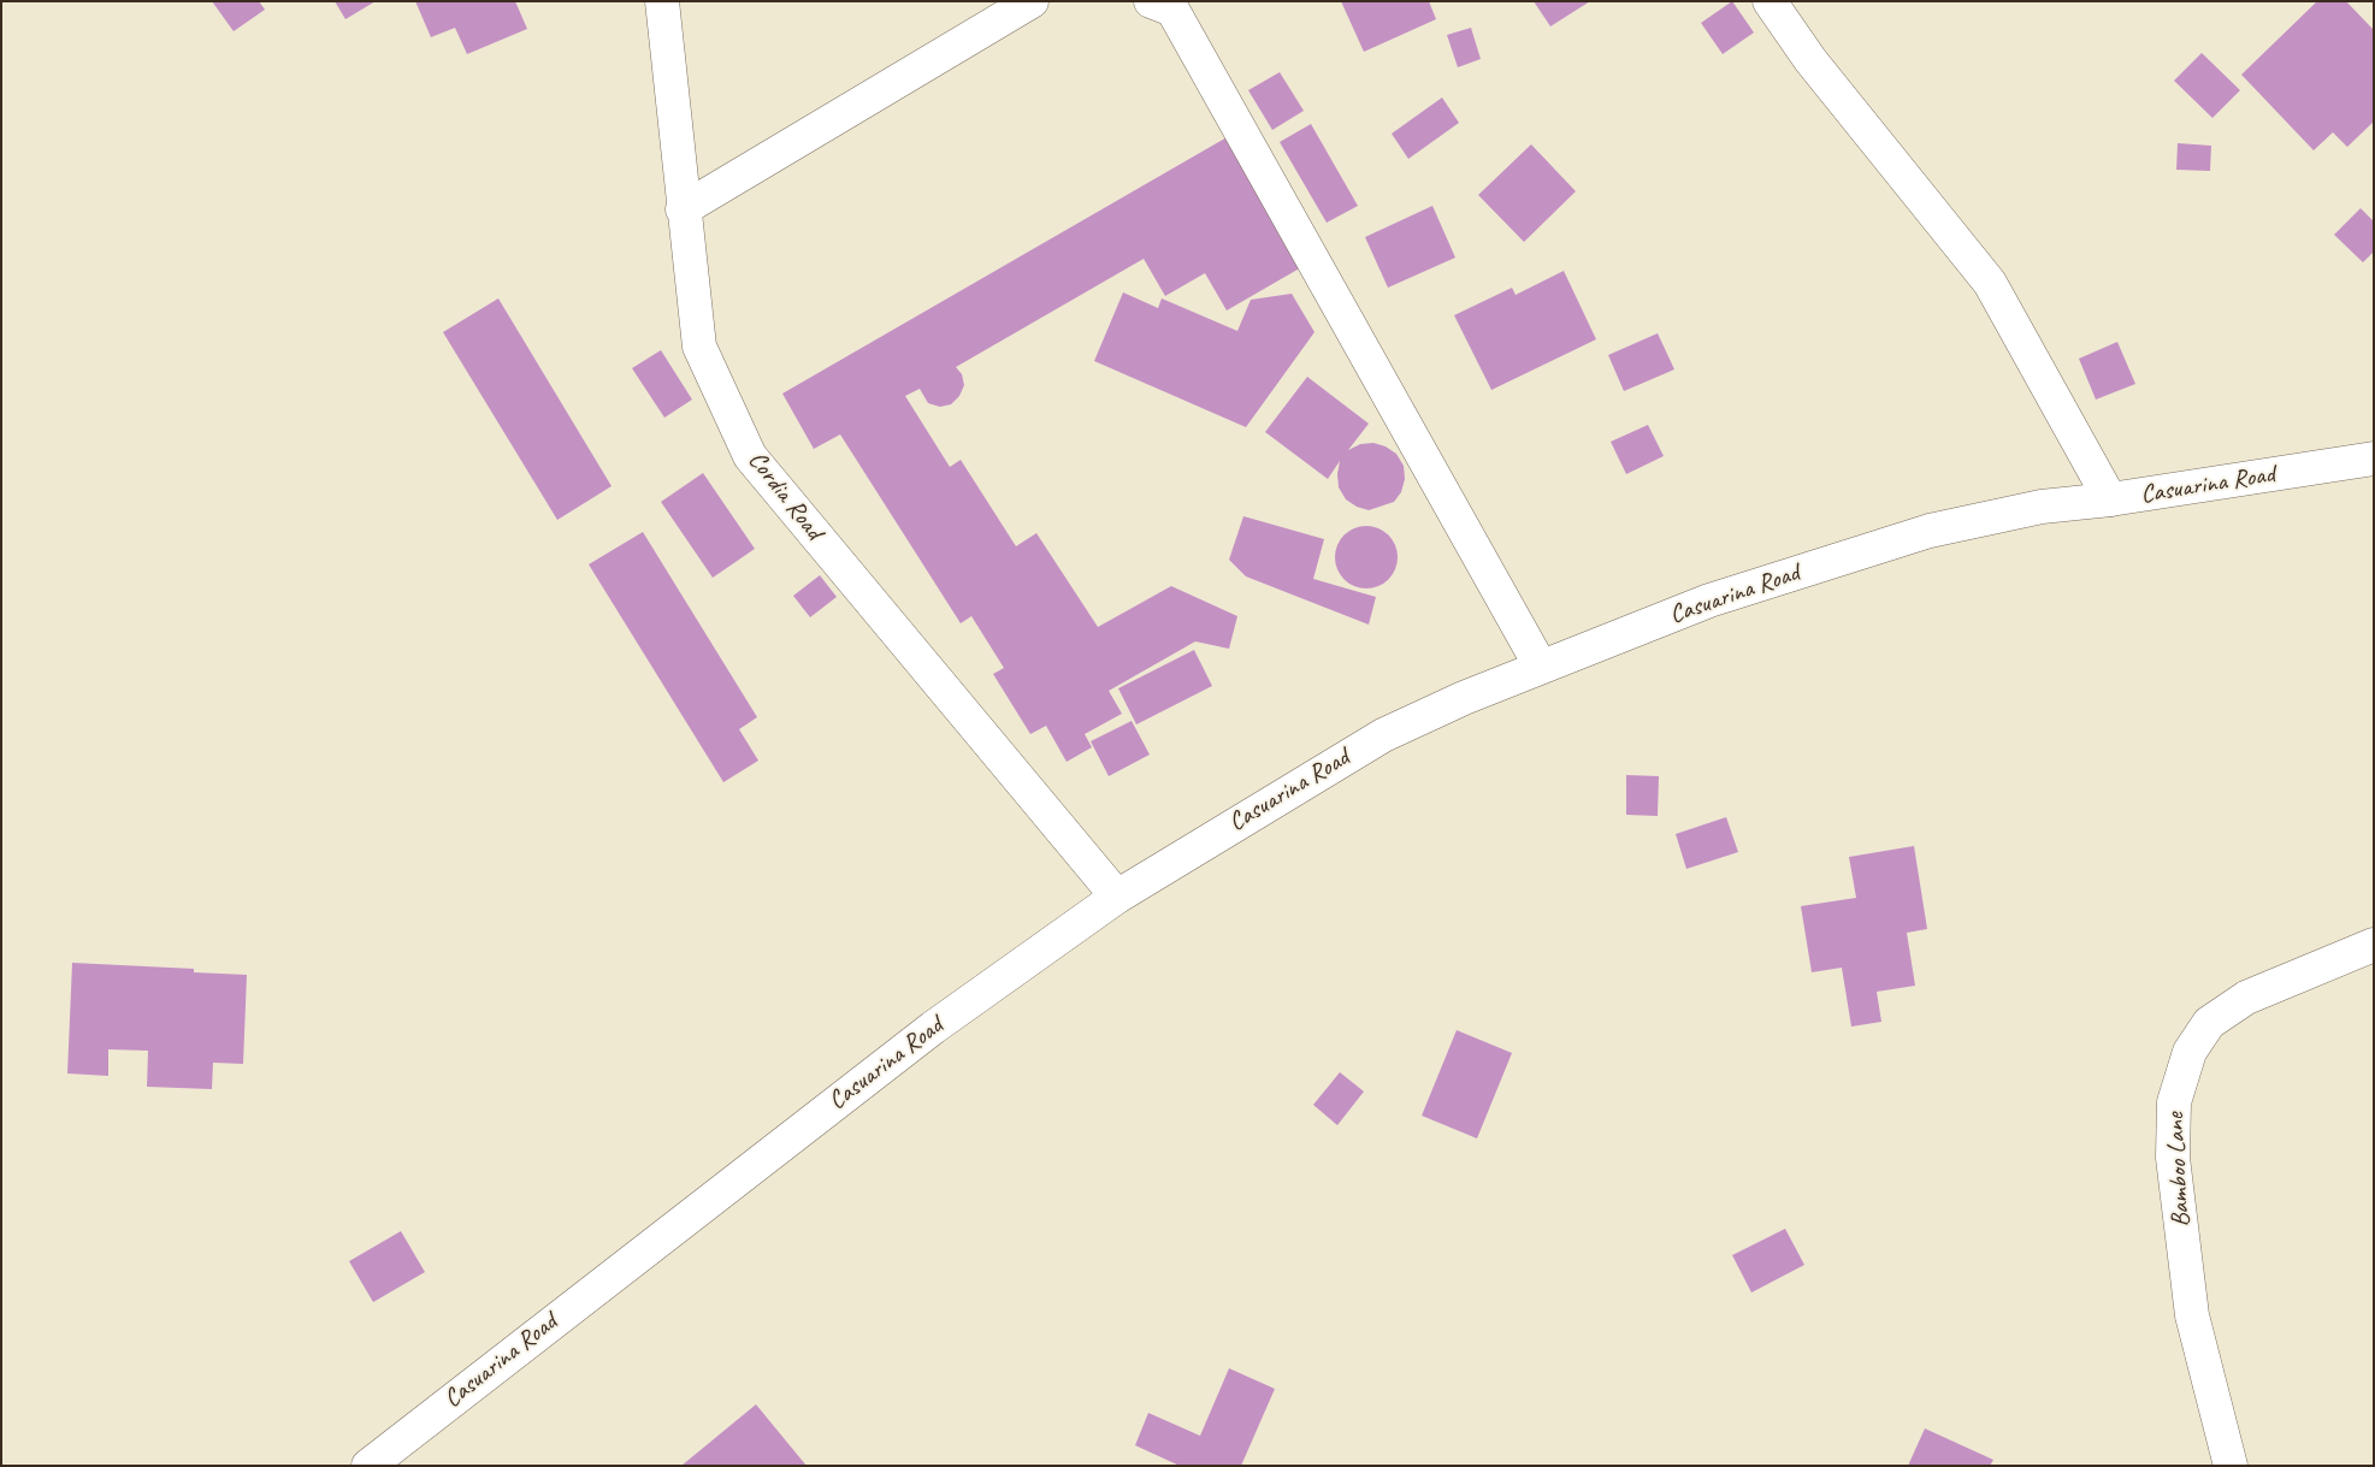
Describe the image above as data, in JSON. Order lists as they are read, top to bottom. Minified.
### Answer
{"streets":{"street":["Casuarina Road","Cordia Road","Bamboo Lane"]},"crossings":[["Casuarina Road","Cordia Road"]]}
